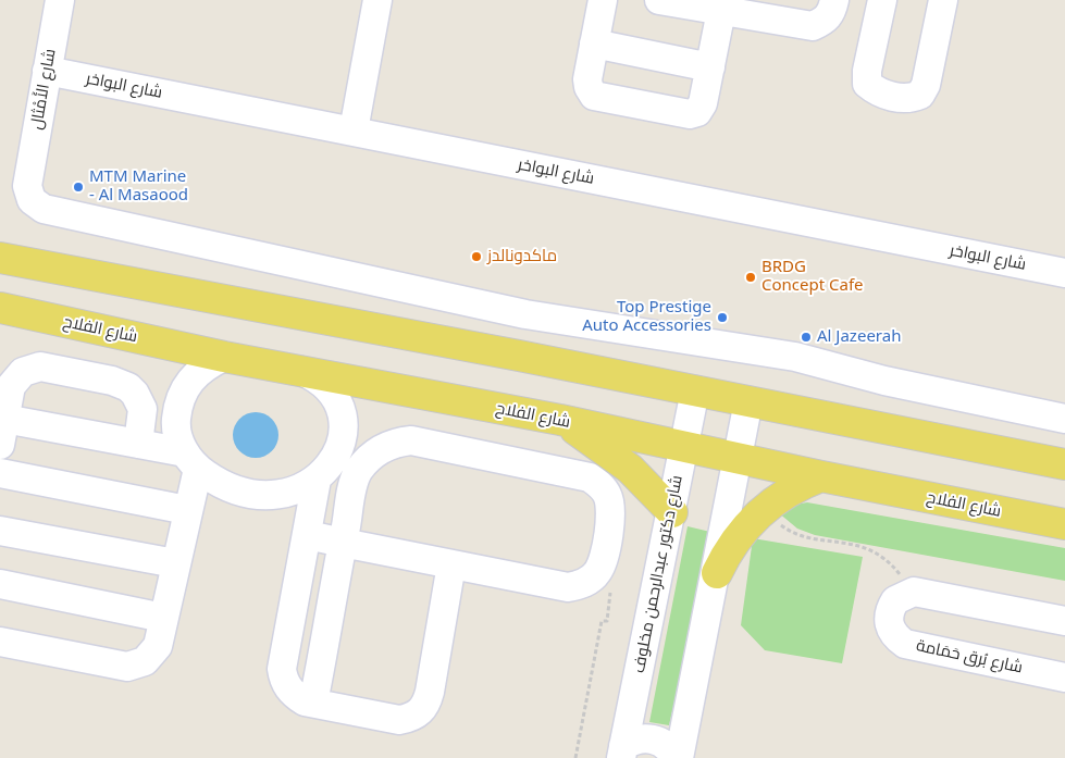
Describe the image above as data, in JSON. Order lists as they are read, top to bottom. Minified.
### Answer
{"streets":{"main road":["شارع الفلاح"],"street":["شارع البواخر","شارع الأَمْثال","شارع دكتور عبدالرحمن مخلوف","شارع بُرق حَمَامة"]},"crossings":[["شارع البواخر","شارع الأَمْثال"],["شارع الفلاح","شارع دكتور عبدالرحمن مخلوف"]],"places":["MTM Marine - Al Masaood","ماكدونالدز","BRDG Concept Cafe","Top Prestige Auto Accessories","Al Jazeerah"]}
